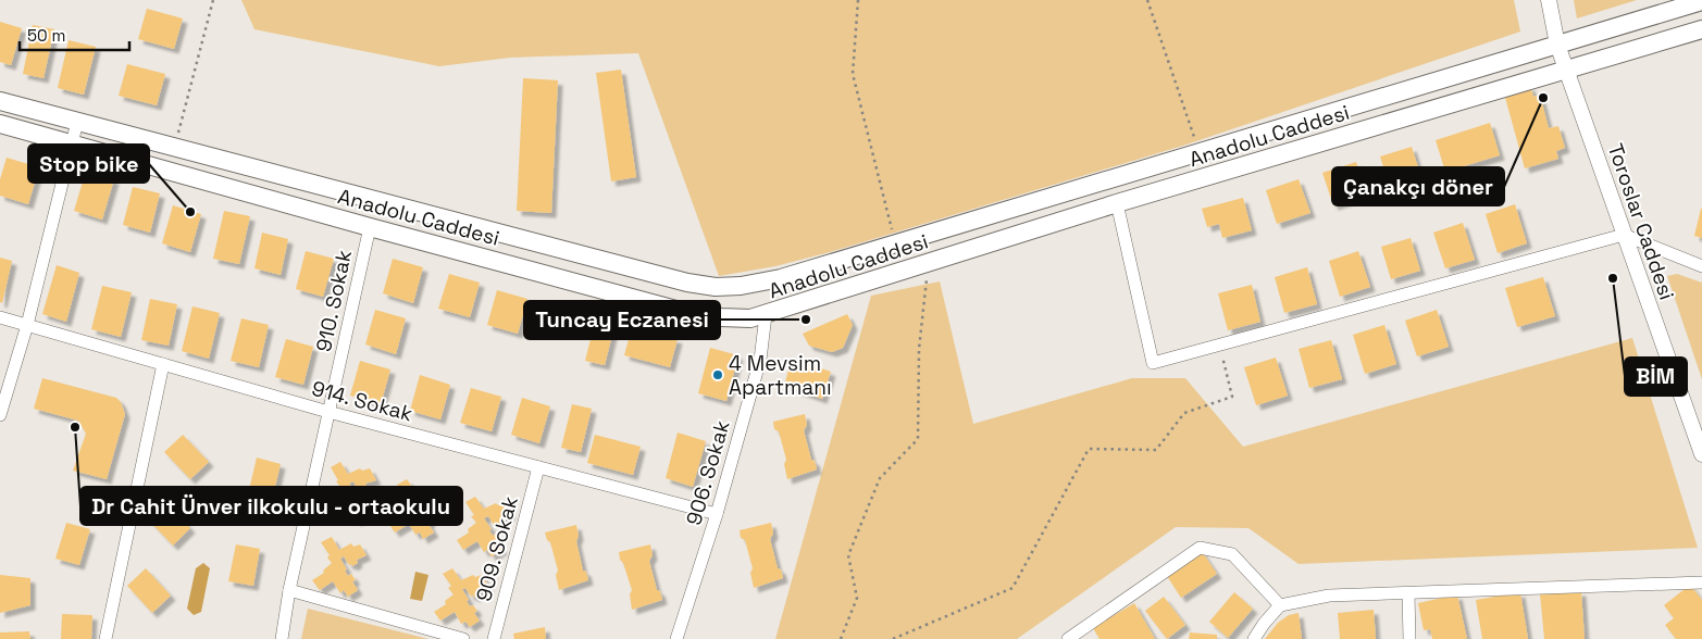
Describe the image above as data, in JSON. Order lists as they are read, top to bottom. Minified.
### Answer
{"streets":{"main road":["Anadolu Caddesi"],"street":["Toroslar Caddesi","910. Sokak","914. Sokak","906. Sokak","909. Sokak"]},"crossings":[["Anadolu Caddesi","Toroslar Caddesi"],["Anadolu Caddesi","910. Sokak"],["Anadolu Caddesi","906. Sokak"],["910. Sokak","914. Sokak"],["914. Sokak","906. Sokak"],["914. Sokak","909. Sokak"]],"places":["Çanakçı döner","Stop bike","BİM","Tuncay Eczanesi","4 Mevsim Apartmanı","Dr Cahit Ünver ilkokulu - ortaokulu"],"scale_bar":"50 m"}
